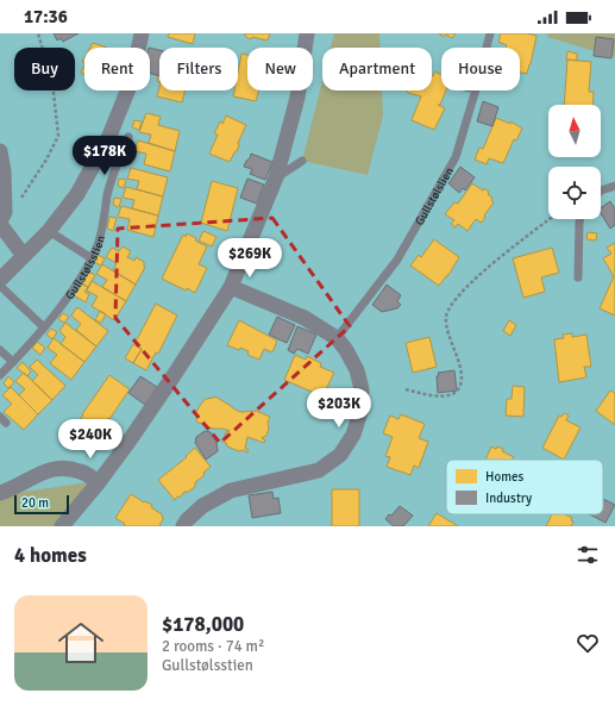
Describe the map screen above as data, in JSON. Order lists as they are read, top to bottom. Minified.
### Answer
{"streets":{"lane":["Gullstølslien","Gullstølsstien"]},"legend":["Homes","Industry"],"scale_bar":"20 m","north":"top","page":{"status":"17:36","chip":["Buy","Rent","Filters","New","Apartment","House"],"price":["$178K","$269K","$203K","$240K"],"scale":"20 m","heading":"4 homes","list":[{"name":"$178,000","note":"2 rooms · 74 m² · Gullstølsstien"}]}}
